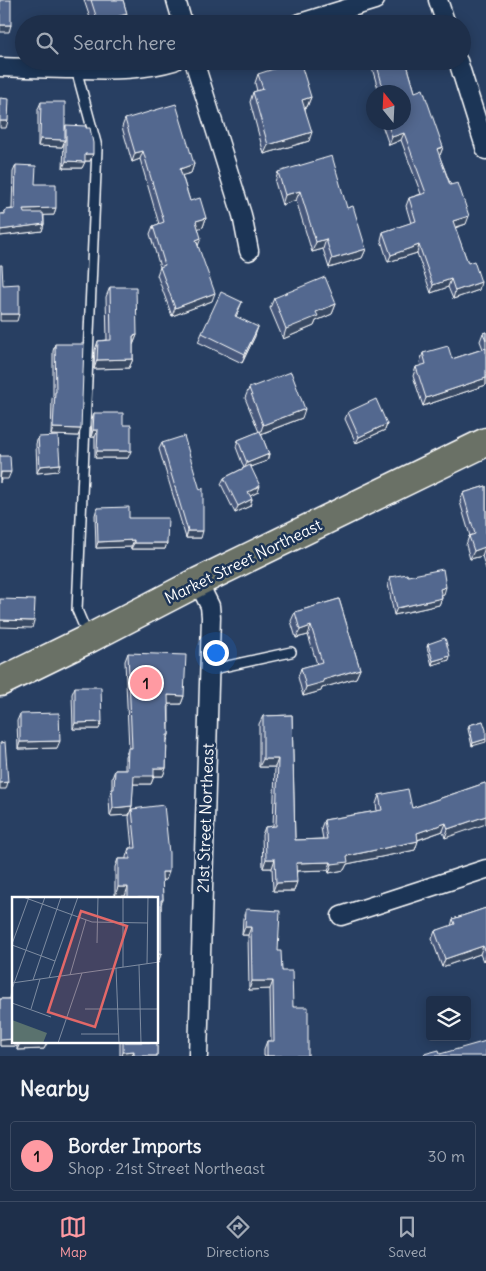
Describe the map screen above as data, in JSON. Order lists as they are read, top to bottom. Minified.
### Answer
{"streets":{"main road":["Market Street Northeast"],"street":["21st Street Northeast"]},"crossings":[["Market Street Northeast","21st Street Northeast"]],"north":"top","page":{"search":"Search here","pins":"1","heading":"Nearby","list":[{"mark":"1","name":"Border Imports","note":"Shop · 21st Street Northeast","value":"30 m"}],"nav":["Map","Directions","Saved"]}}
